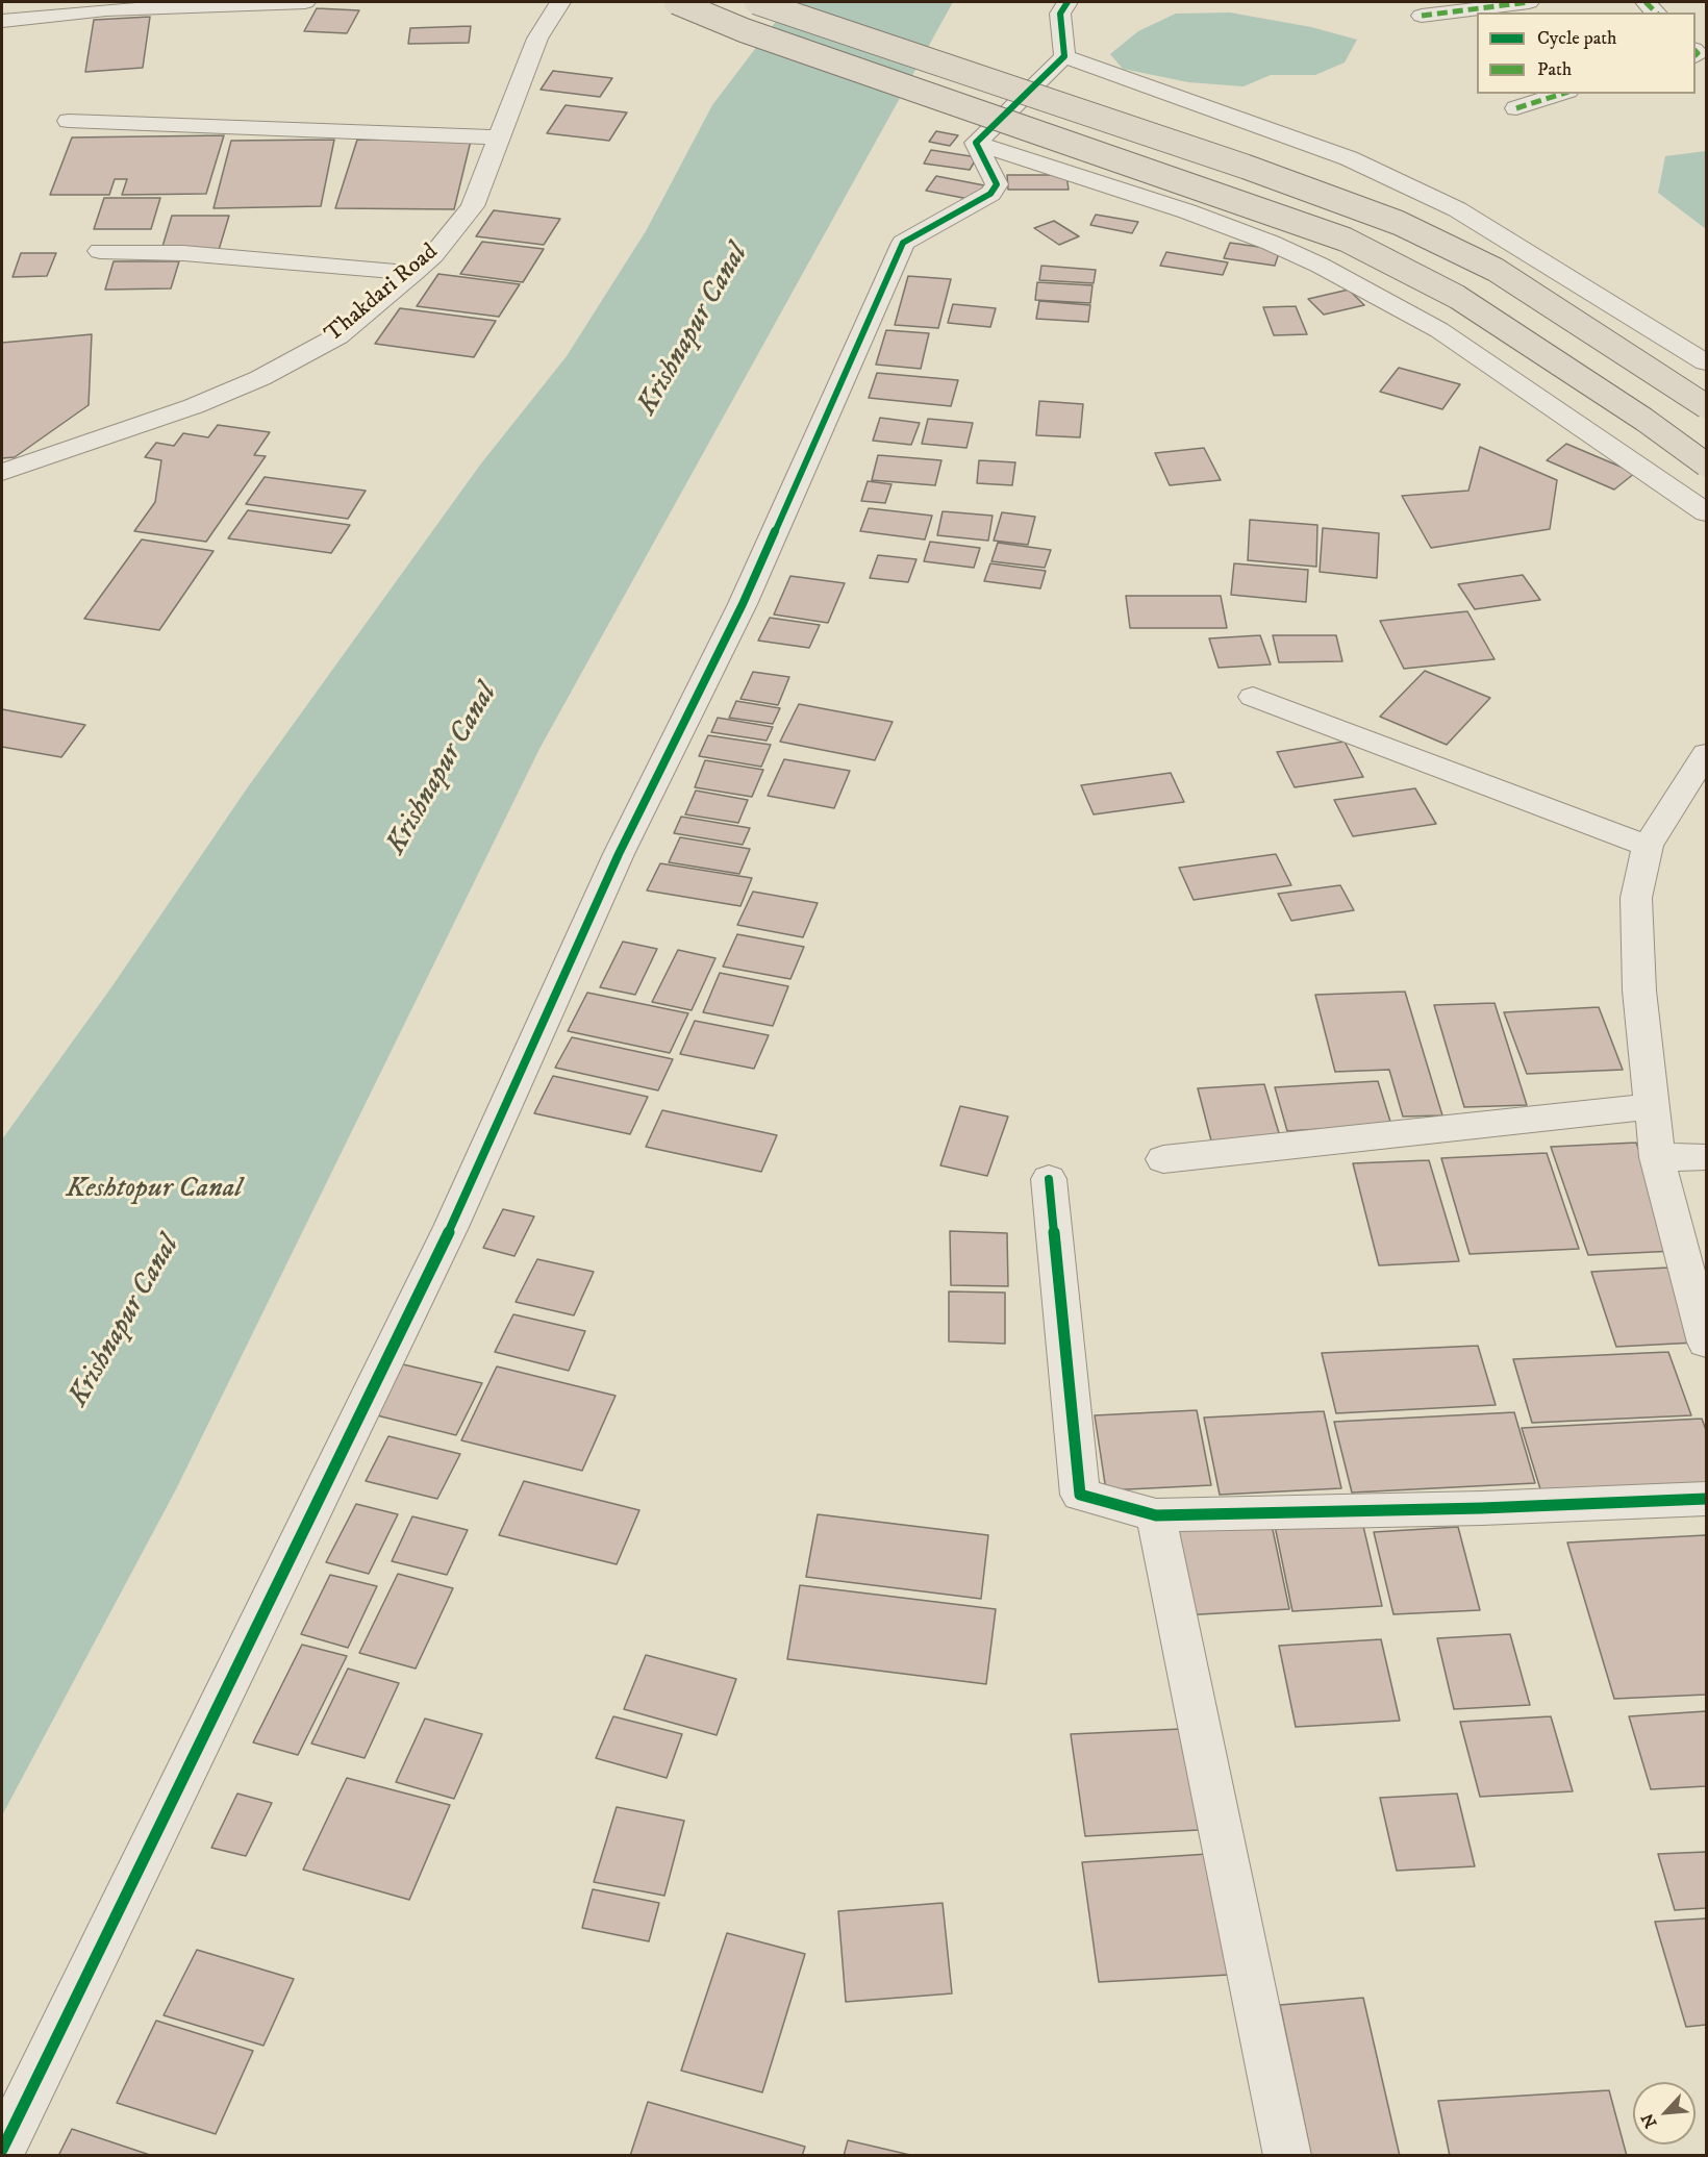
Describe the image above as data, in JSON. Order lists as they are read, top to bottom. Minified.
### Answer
{"streets":{"street":["Thakdari Road"]},"water":["Krishnapur Canal","Keshtopur Canal"],"legend":["Cycle path","Path"],"north":"bottom left"}
